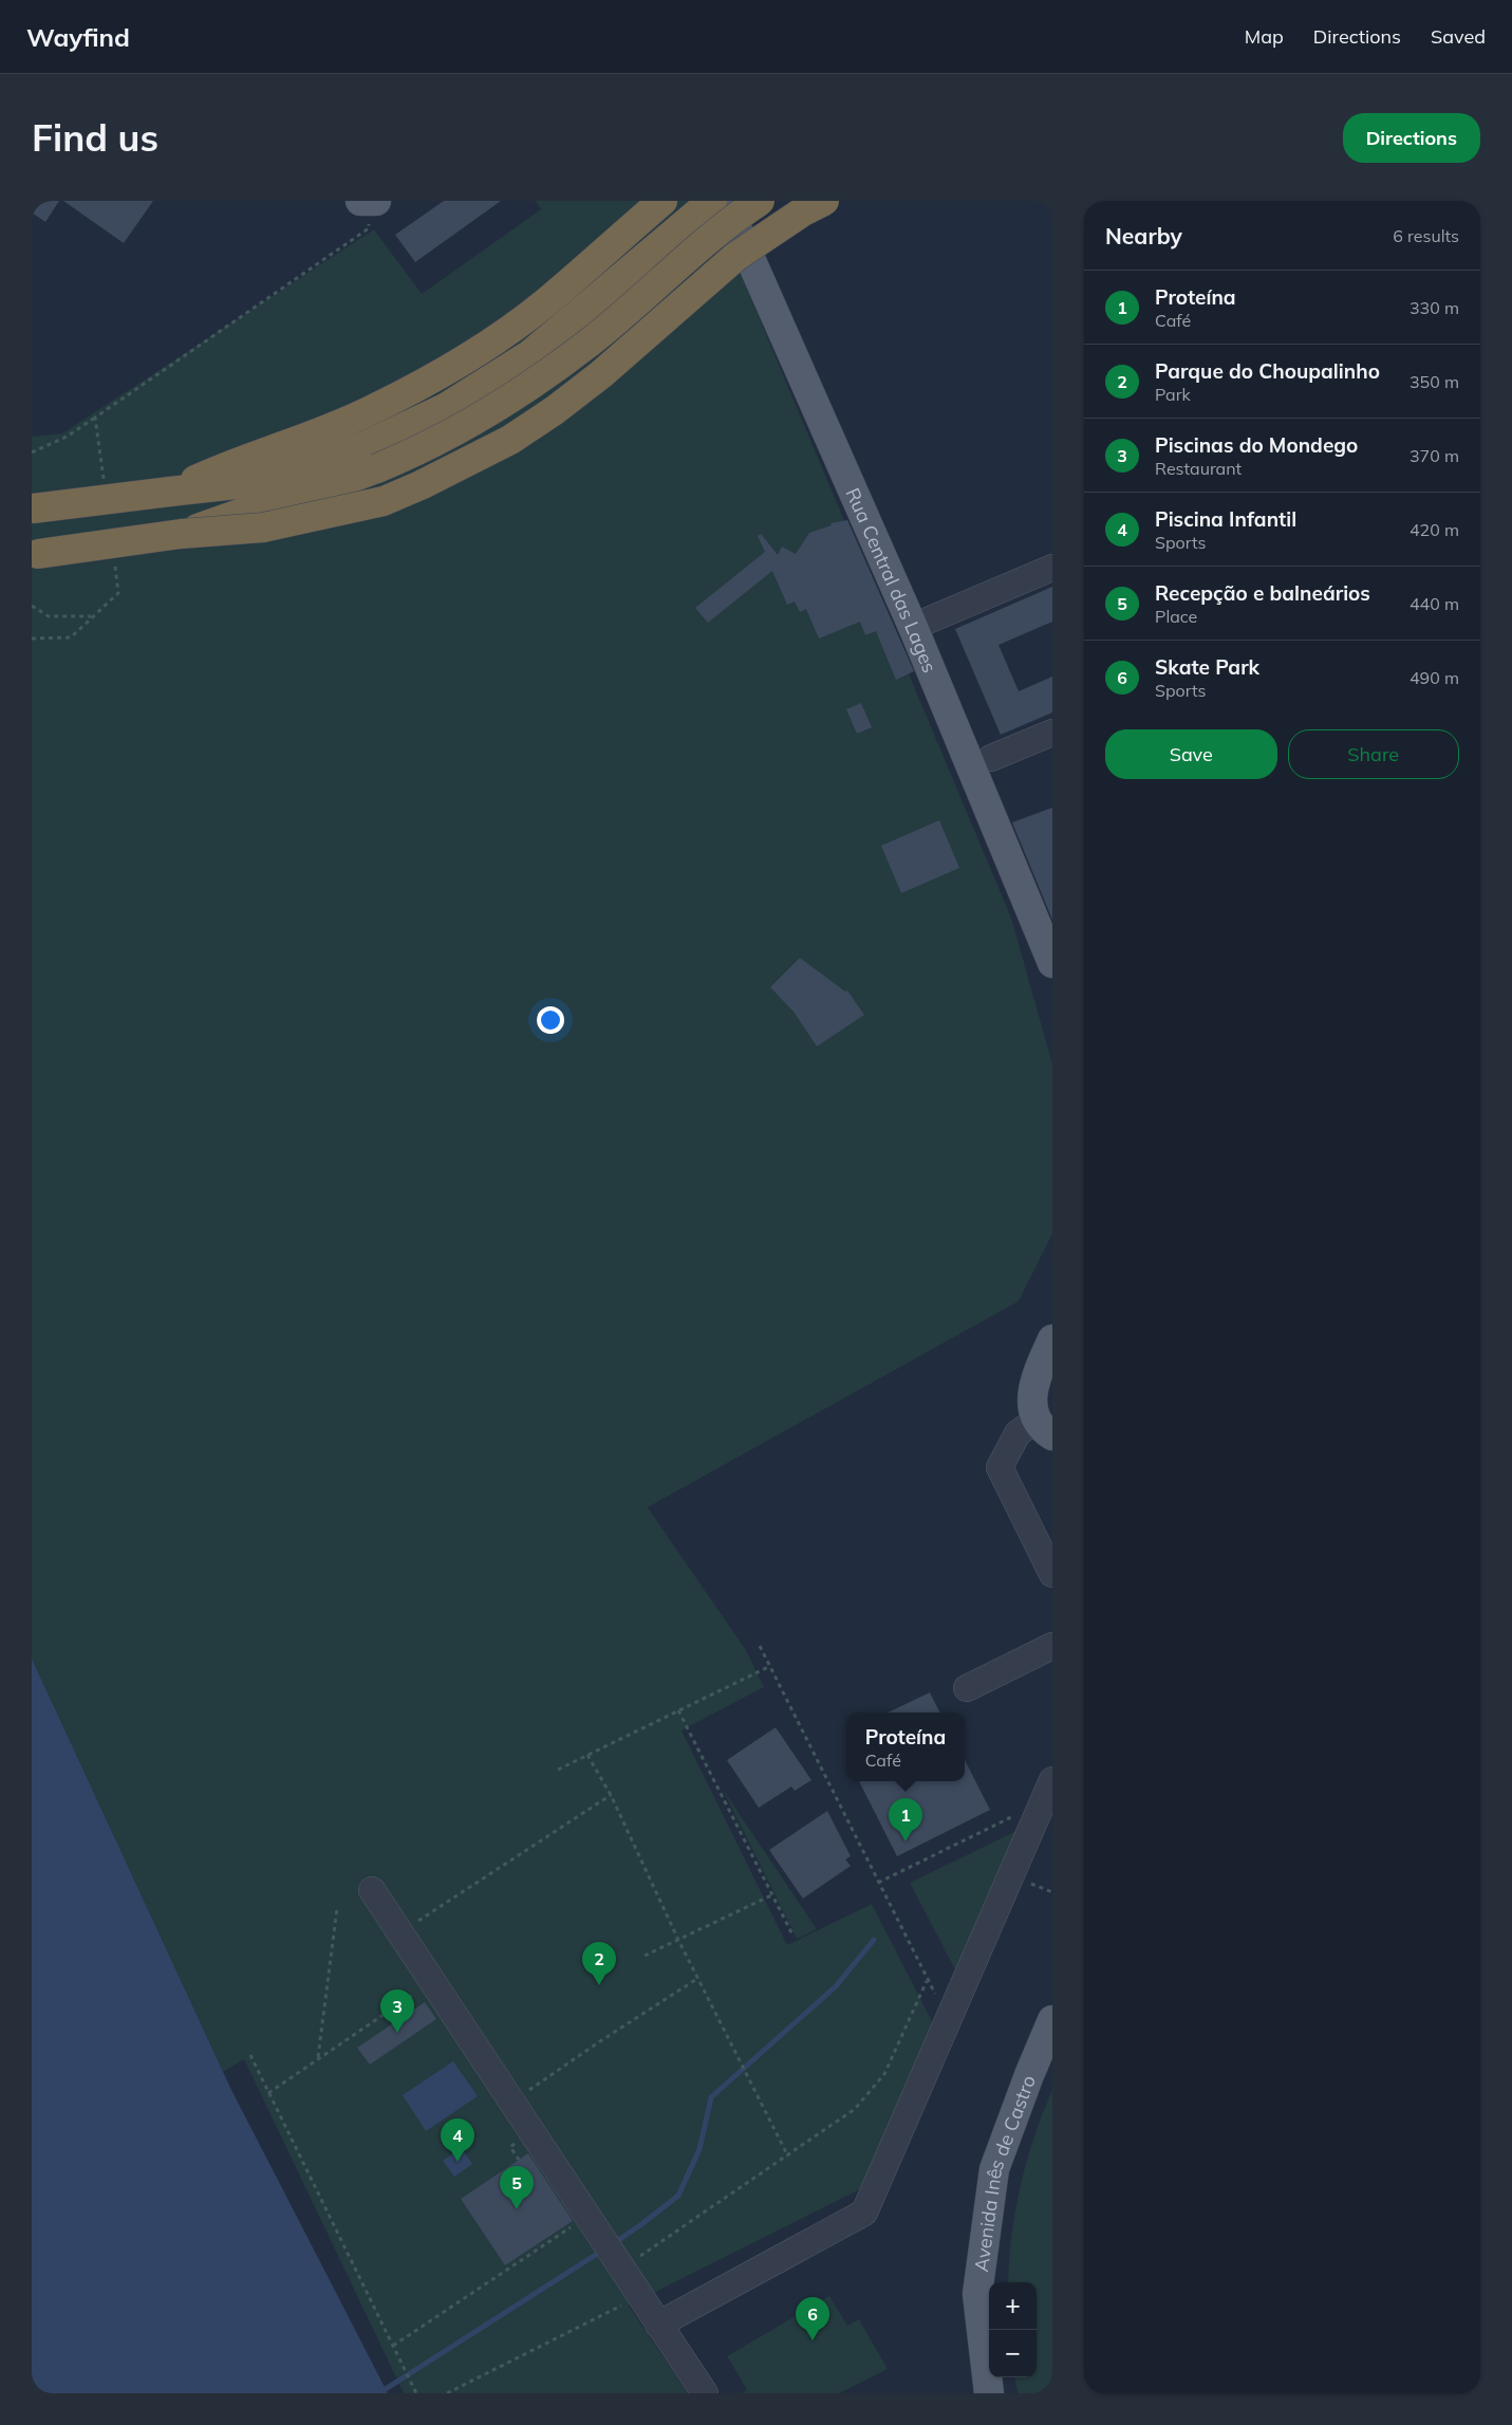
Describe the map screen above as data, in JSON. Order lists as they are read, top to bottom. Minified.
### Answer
{"streets":{"main road":["Rua Central das Lages","Avenida Inês de Castro"]},"page":{"header":"Wayfind","nav":["Map","Directions","Saved"],"buttons":["Directions",["Save","Share"]],"title":"Find us","heading":["Nearby","6 results"],"list":[{"mark":"1","name":"Proteína","note":"Café","value":"330 m"},{"mark":"2","name":"Parque do Choupalinho","note":"Park","value":"350 m"},{"mark":"3","name":"Piscinas do Mondego","note":"Restaurant","value":"370 m"},{"mark":"4","name":"Piscina Infantil","note":"Sports","value":"420 m"},{"mark":"5","name":"Recepção e balneários","note":"Place","value":"440 m"},{"mark":"6","name":"Skate Park","note":"Sports","value":"490 m"}],"popup":["Proteína","Café"],"pins":["1","2","3","4","5","6"],"map_buttons":["+","−"]}}
